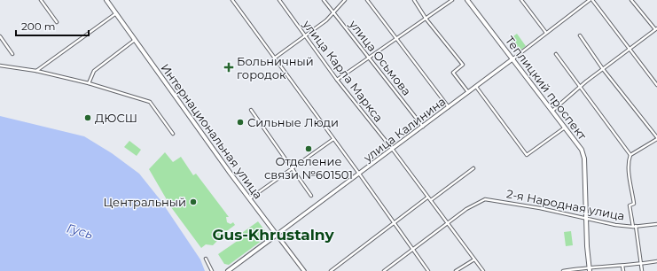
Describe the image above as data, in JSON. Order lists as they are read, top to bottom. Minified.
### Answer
{"streets":{"main road":["Теплицкий проспект","улица Калинина","Интернациональная улица"],"street":["улица Осьмова","улица Карла Маркса","2-я Народная улица"]},"crossings":[["улица Осьмова","улица Калинина"],["улица Карла Маркса","улица Калинина"],["улица Карла Маркса","2-я Народная улица"],["Теплицкий проспект","улица Калинина"],["Теплицкий проспект","2-я Народная улица"],["улица Калинина","Интернациональная улица"]],"districts":["Gus-Khrustalny"],"water":["Гусь"],"places":{"health":["Больничный городок"],"other":["ДЮСШ","Сильные Люди","Отделение связи №601501","Центральный"]},"scale_bar":"200 m"}
